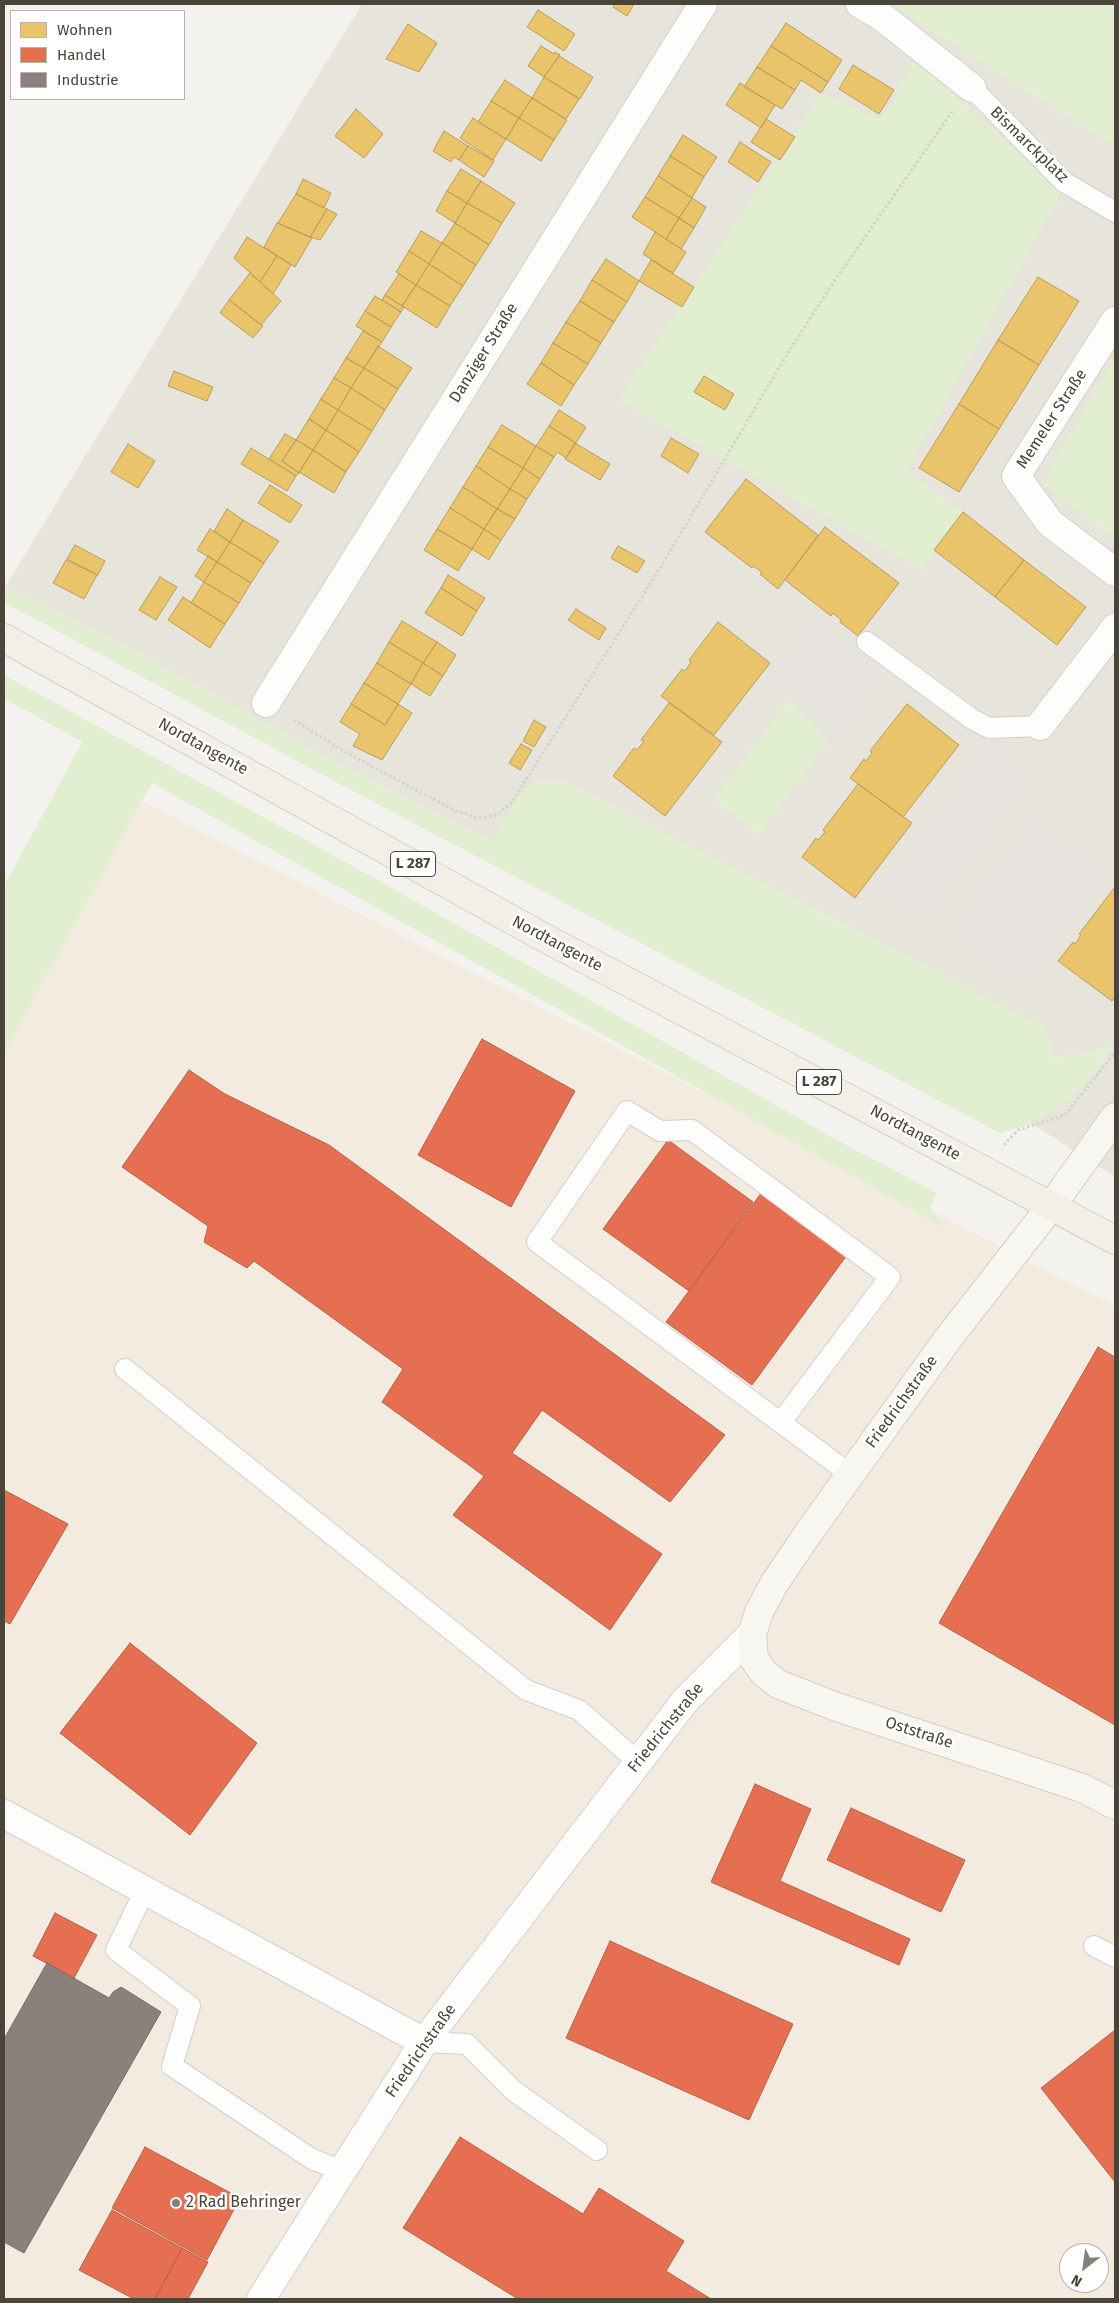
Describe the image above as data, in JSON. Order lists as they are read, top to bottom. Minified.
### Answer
{"streets":{"main road":["Nordtangente","L 287"],"street":["Danziger Straße","Memeler Straße","Friedrichstraße","Oststraße"],"lane":["Bismarckplatz"]},"crossings":[["Nordtangente","Friedrichstraße"],["Friedrichstraße","Oststraße"]],"places":["2 Rad Behringer"],"legend":["Wohnen","Handel","Industrie"],"north":"bottom left"}
